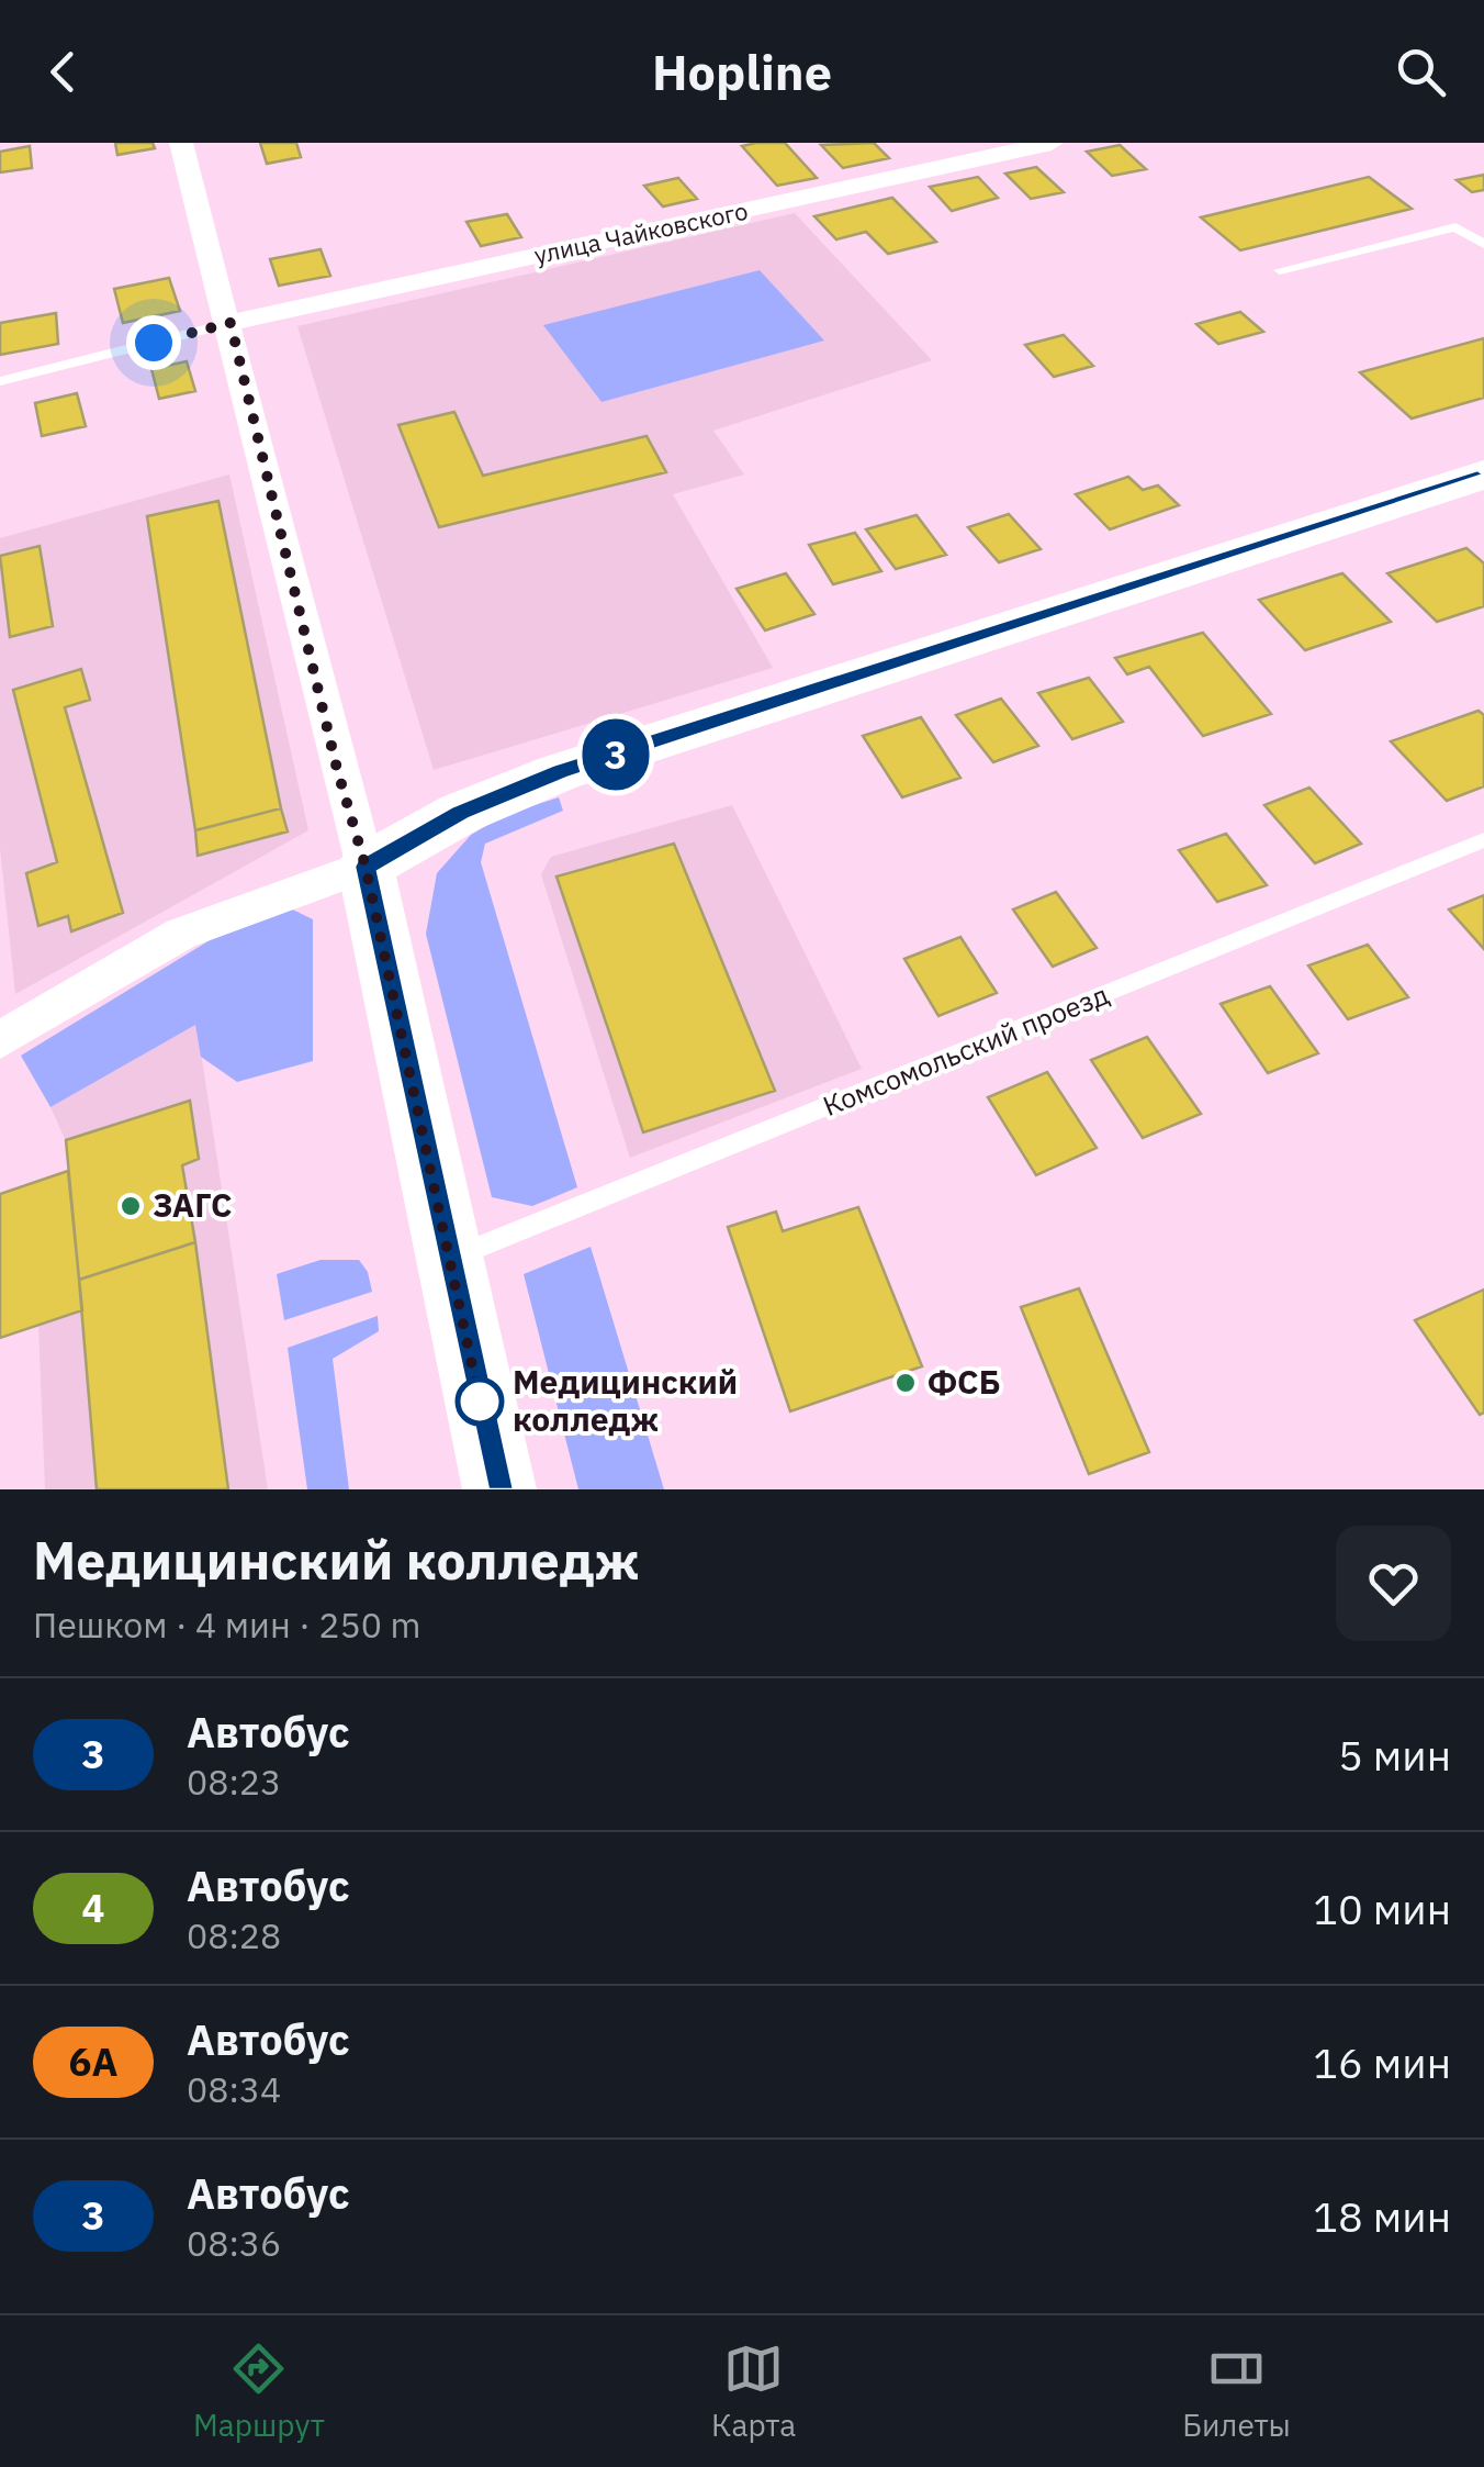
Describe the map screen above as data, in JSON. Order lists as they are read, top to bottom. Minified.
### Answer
{"streets":{"street":["улица Чайковского"],"lane":["Комсомольский проезд"]},"places":["ЗАГС","ФСБ","Медицинский колледж"],"lines":["bus line 3"],"page":{"header":"Hopline","on_map":"3","heading":["Медицинский колледж","Пешком · 4 мин · 250 m"],"list":[{"mark":"3","name":"Автобус","note":"08:23","value":"5 мин"},{"mark":"4","name":"Автобус","note":"08:28","value":"10 мин"},{"mark":"6А","name":"Автобус","note":"08:34","value":"16 мин"},{"mark":"3","name":"Автобус","note":"08:36","value":"18 мин"}],"tabs":["Маршрут","Карта","Билеты"]}}
